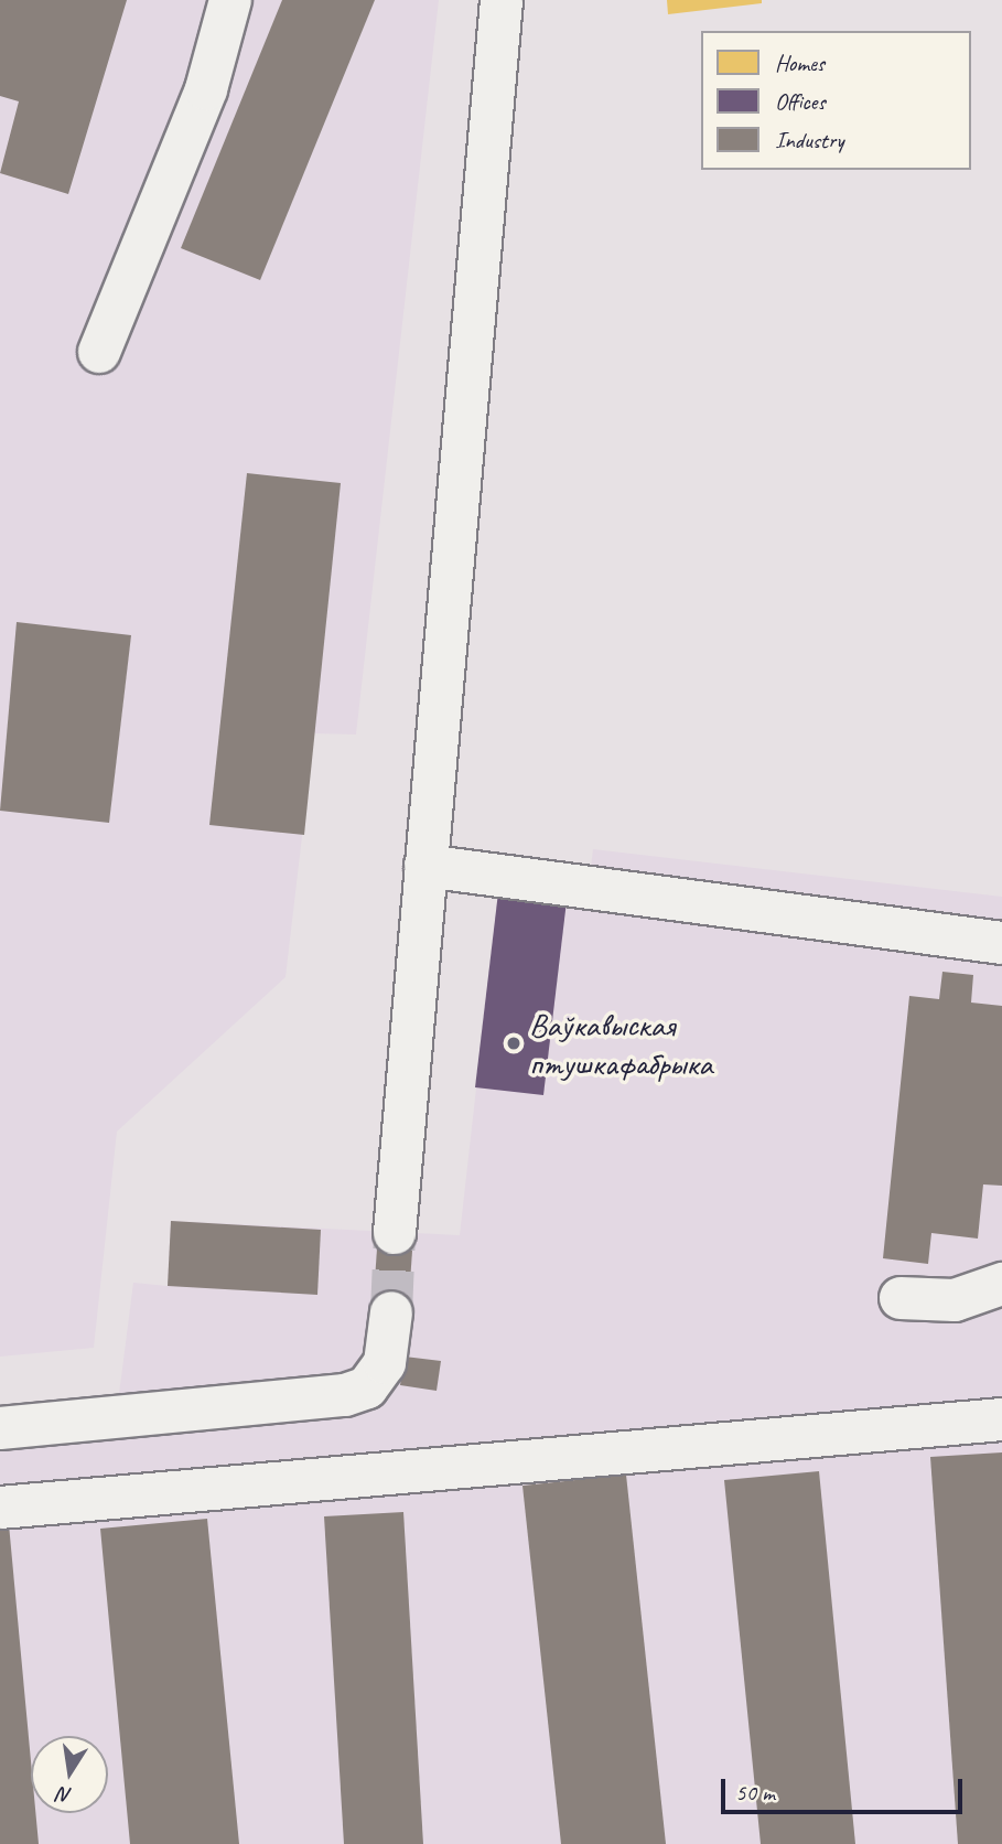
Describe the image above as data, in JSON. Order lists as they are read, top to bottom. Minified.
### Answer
{"places":["Ваўкавыская птушкафабрыка"],"legend":["Homes","Offices","Industry"],"scale_bar":"50 m","north":"bottom"}
